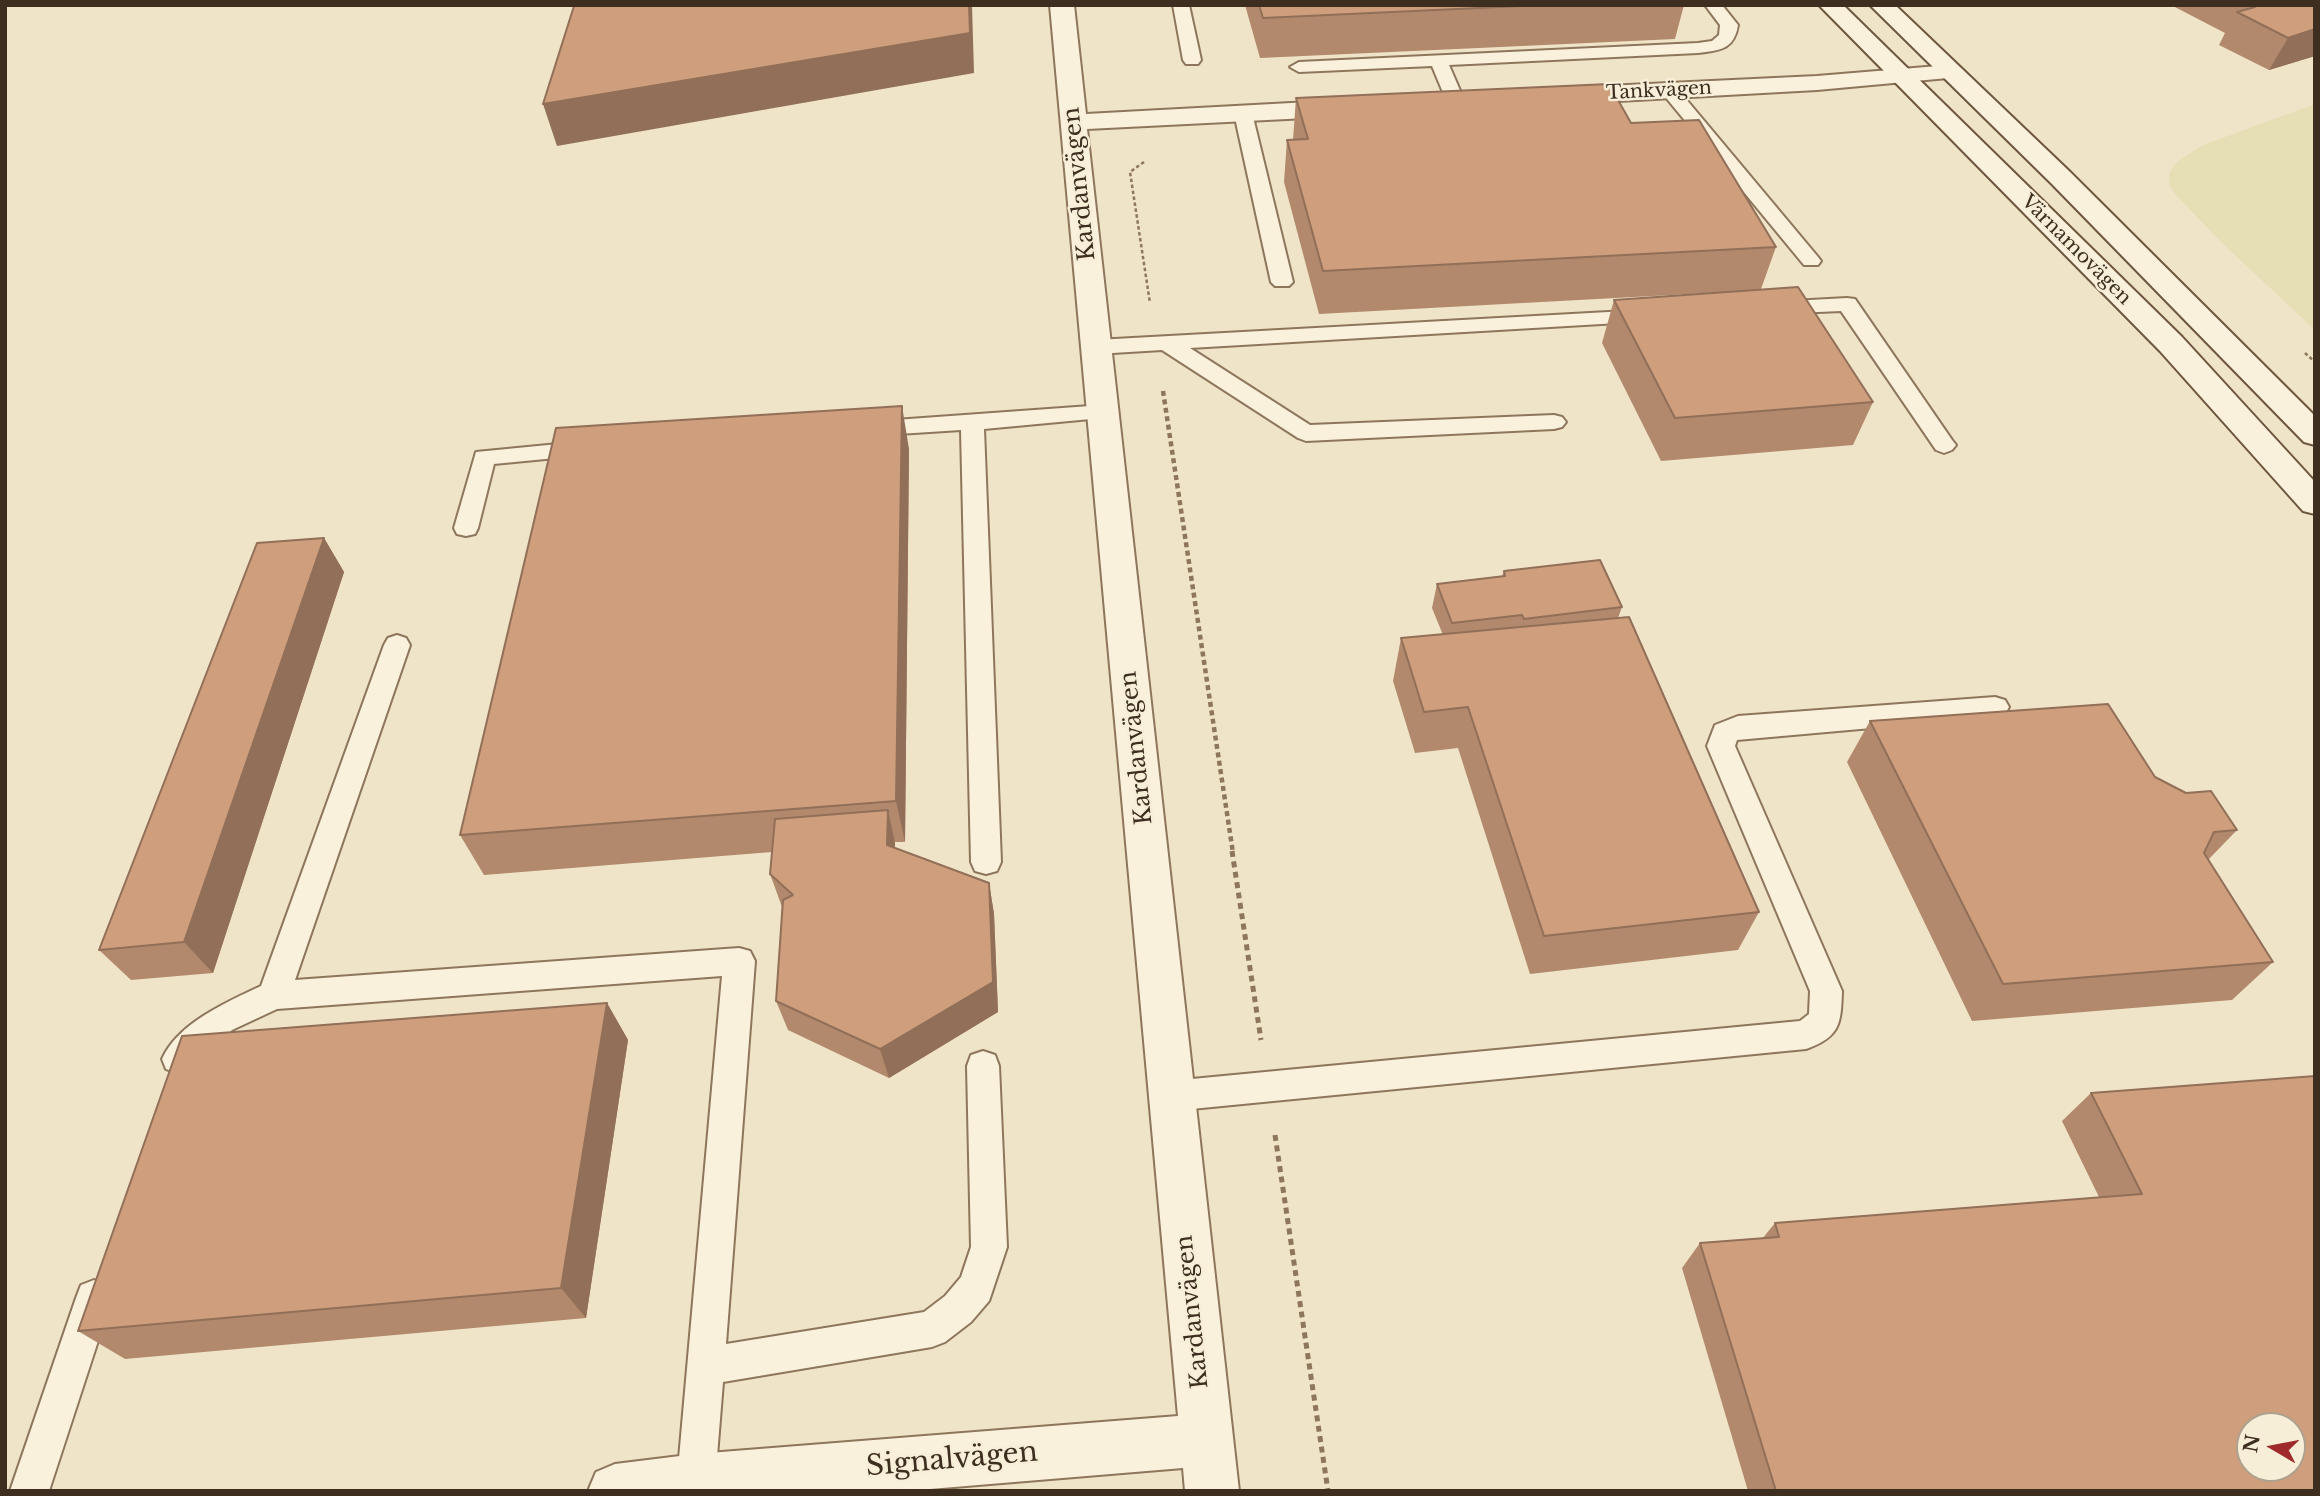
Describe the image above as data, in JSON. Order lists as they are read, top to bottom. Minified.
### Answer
{"streets":{"street":["Tankvägen","Kardanvägen","Värnamovägen","Signalvägen"]},"crossings":[["Tankvägen","Värnamovägen"],["Kardanvägen","Signalvägen"]],"north":"left"}
